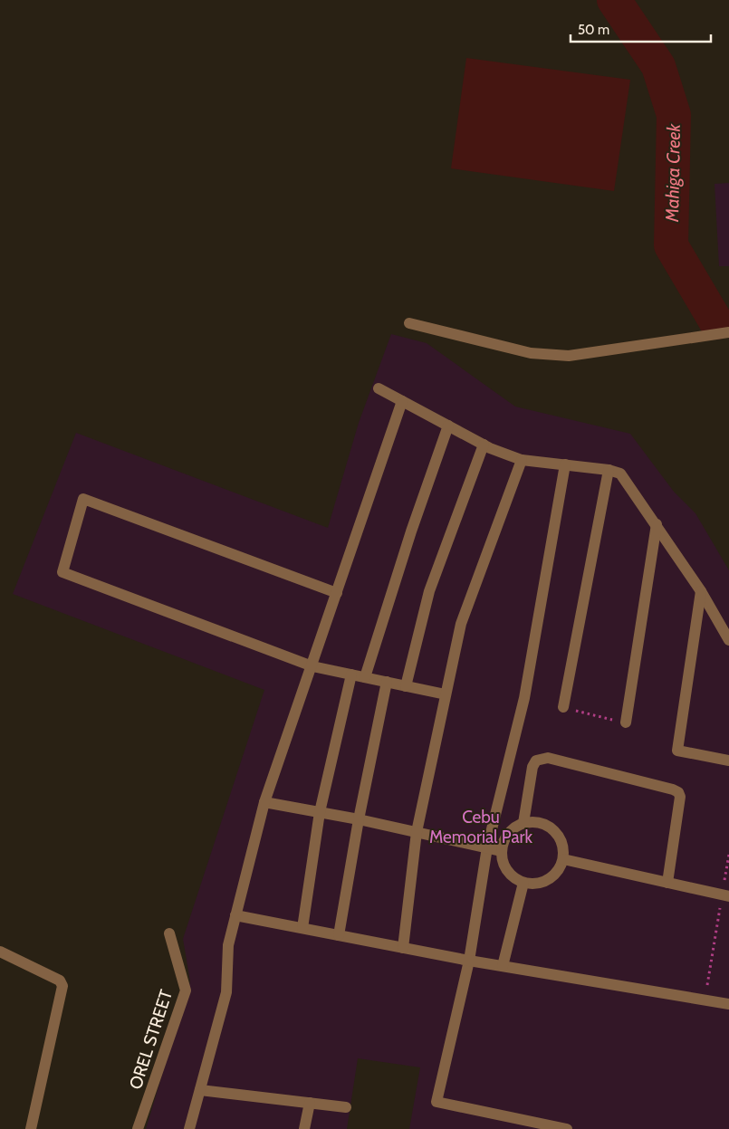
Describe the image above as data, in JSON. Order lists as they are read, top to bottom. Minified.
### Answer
{"streets":{"street":["OREL STREET"]},"water":["Mahiga Creek"],"parks":["Cebu Memorial Park"],"scale_bar":"50 m"}
